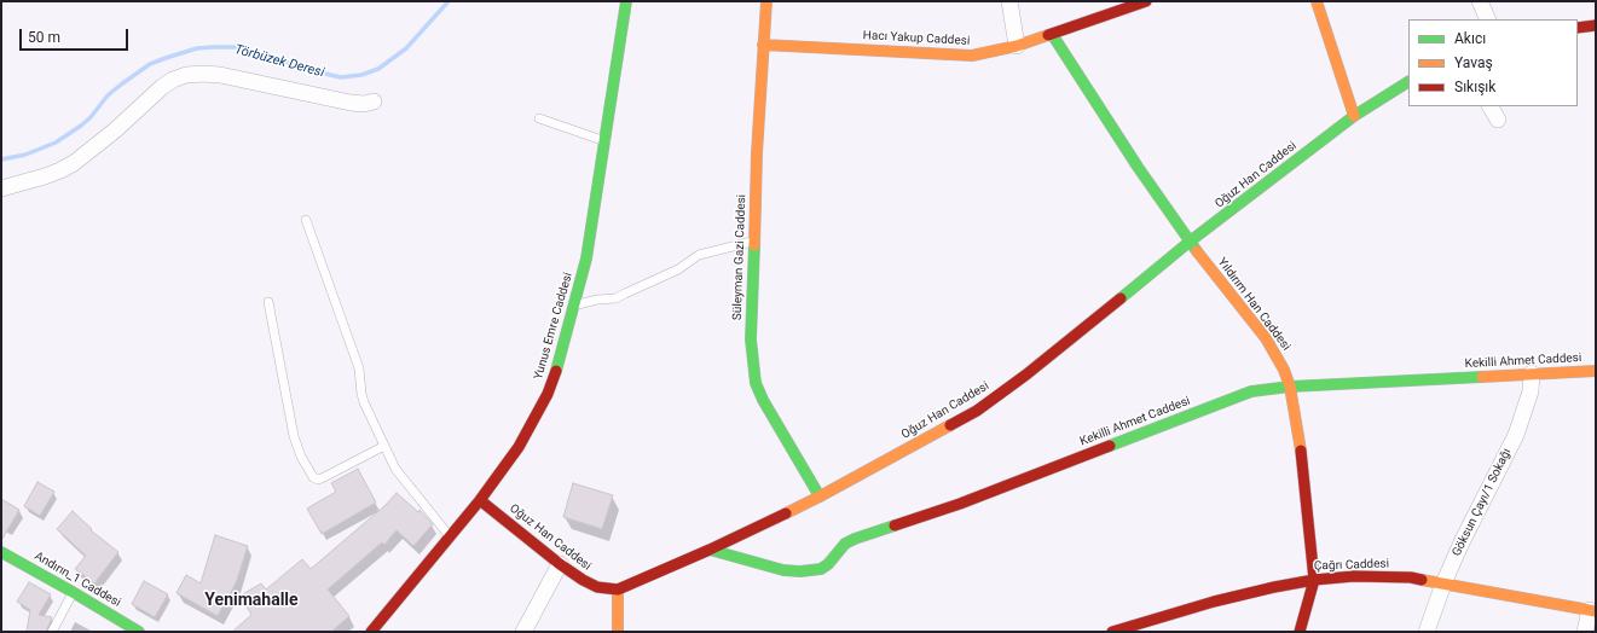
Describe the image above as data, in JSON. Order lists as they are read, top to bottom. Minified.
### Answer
{"streets":{"street":["Hacı Yakup Caddesi","Oğuz Han Caddesi","Süleyman Gazi Caddesi","Yıldırım Han Caddesi","Yunus Emre Caddesi","Kekilli Ahmet Caddesi","Göksun Çayı/1 Sokağı","Çağrı Caddesi","Andırın_1 Caddesi"]},"crossings":[["Hacı Yakup Caddesi","Süleyman Gazi Caddesi"],["Hacı Yakup Caddesi","Yıldırım Han Caddesi"],["Oğuz Han Caddesi","Süleyman Gazi Caddesi"],["Oğuz Han Caddesi","Yıldırım Han Caddesi"],["Oğuz Han Caddesi","Yunus Emre Caddesi"],["Oğuz Han Caddesi","Kekilli Ahmet Caddesi"],["Yıldırım Han Caddesi","Kekilli Ahmet Caddesi"],["Yıldırım Han Caddesi","Çağrı Caddesi"],["Kekilli Ahmet Caddesi","Göksun Çayı/1 Sokağı"],["Göksun Çayı/1 Sokağı","Çağrı Caddesi"]],"districts":["Yenimahalle"],"water":["Törbüzek Deresi"],"legend":["Akıcı","Yavaş","Sıkışık"],"scale_bar":"50 m"}
